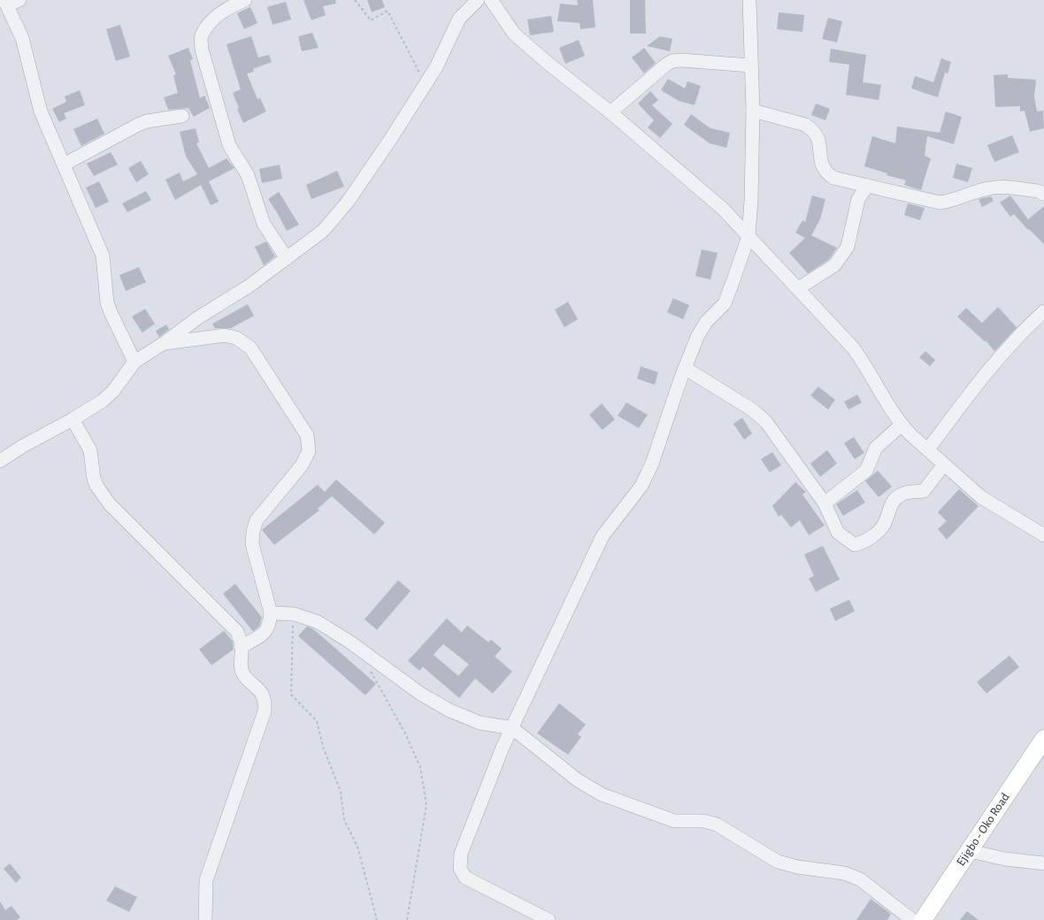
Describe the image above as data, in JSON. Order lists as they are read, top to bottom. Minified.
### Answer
{"streets":{"main road":["Ejigbo - Oko Road"]}}
